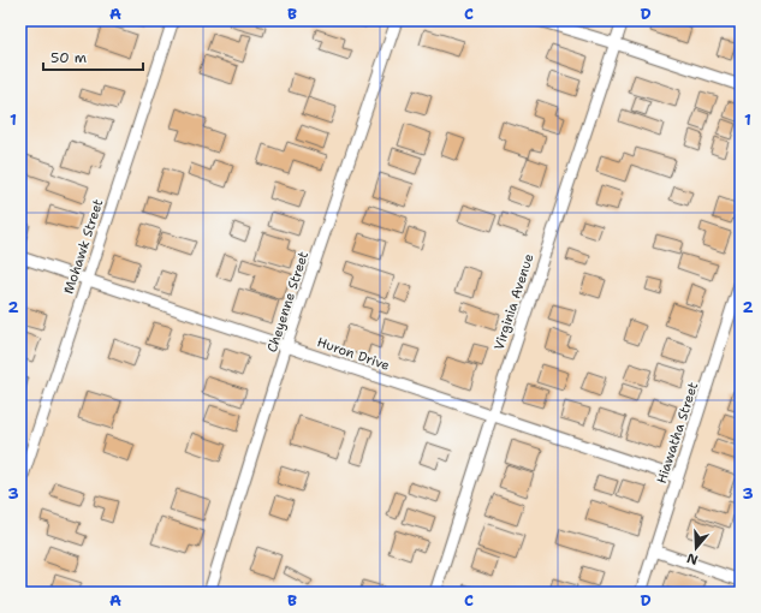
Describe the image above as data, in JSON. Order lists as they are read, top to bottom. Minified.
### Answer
{"streets":{"street":["Mohawk Street","Cheyenne Street","Virginia Avenue","Huron Drive","Hiawatha Street"]},"crossings":[["Mohawk Street","Huron Drive"],["Cheyenne Street","Huron Drive"],["Virginia Avenue","Huron Drive"],["Huron Drive","Hiawatha Street"]],"scale_bar":"50 m","north":"bottom","grid":{"columns":["A","B","C","D"],"rows":["1","2","3"]}}
